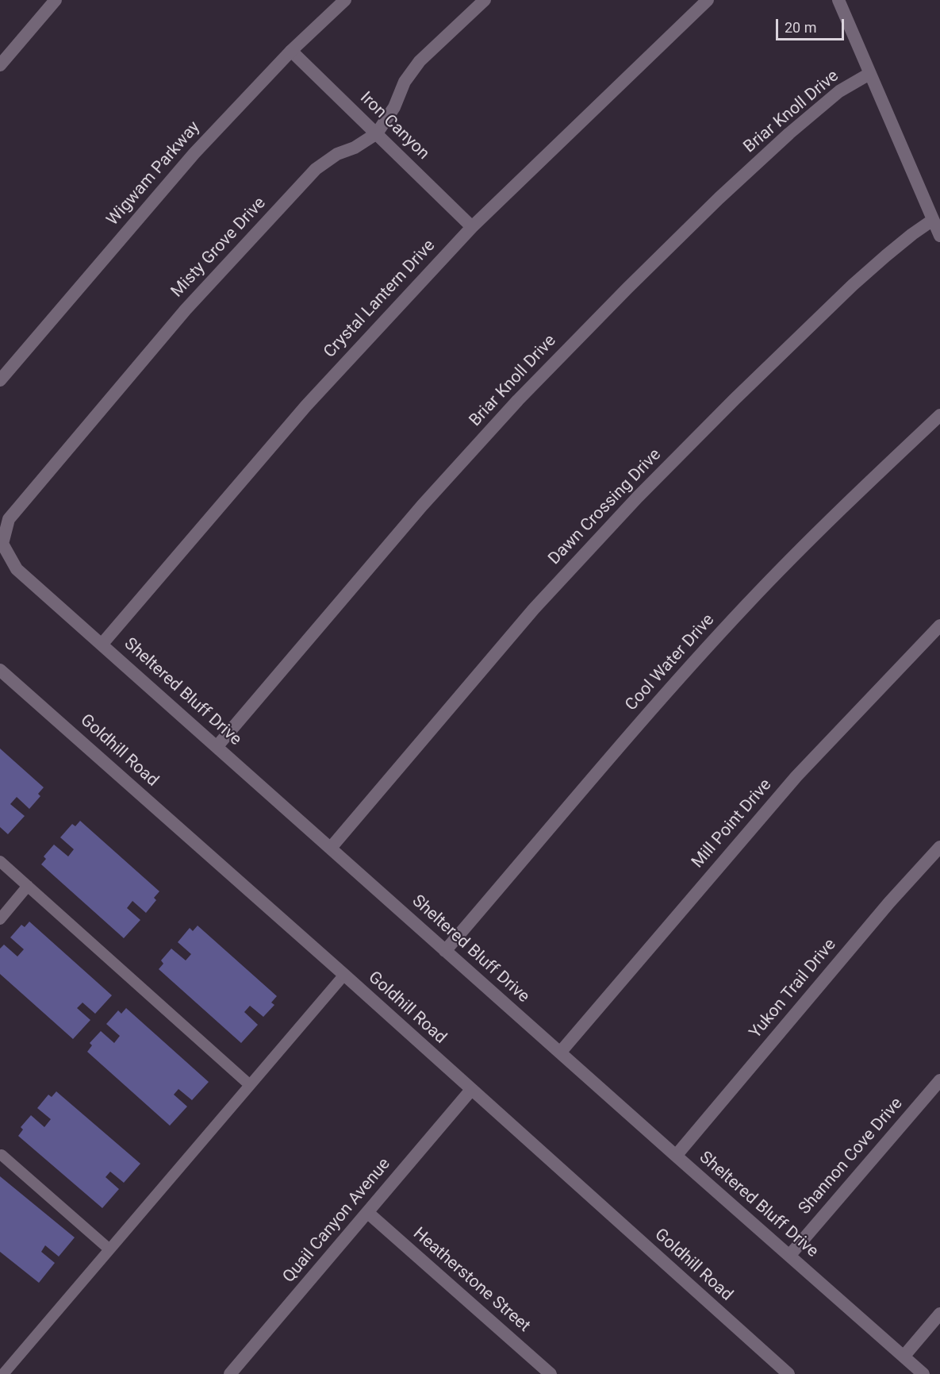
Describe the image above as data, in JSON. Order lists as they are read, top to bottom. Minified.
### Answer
{"streets":{"street":["Briar Knoll Drive","Iron Canyon","Wigwam Parkway","Misty Grove Drive","Crystal Lantern Drive","Dawn Crossing Drive","Cool Water Drive","Sheltered Bluff Drive","Goldhill Road","Mill Point Drive","Yukon Trail Drive","Shannon Cove Drive","Quail Canyon Avenue","Heatherstone Street"]},"crossings":[["Briar Knoll Drive","Sheltered Bluff Drive"],["Iron Canyon","Wigwam Parkway"],["Iron Canyon","Misty Grove Drive"],["Iron Canyon","Crystal Lantern Drive"],["Misty Grove Drive","Sheltered Bluff Drive"],["Crystal Lantern Drive","Sheltered Bluff Drive"],["Dawn Crossing Drive","Sheltered Bluff Drive"],["Cool Water Drive","Sheltered Bluff Drive"],["Sheltered Bluff Drive","Mill Point Drive"],["Sheltered Bluff Drive","Yukon Trail Drive"],["Sheltered Bluff Drive","Shannon Cove Drive"],["Goldhill Road","Quail Canyon Avenue"],["Quail Canyon Avenue","Heatherstone Street"]],"scale_bar":"20 m"}
